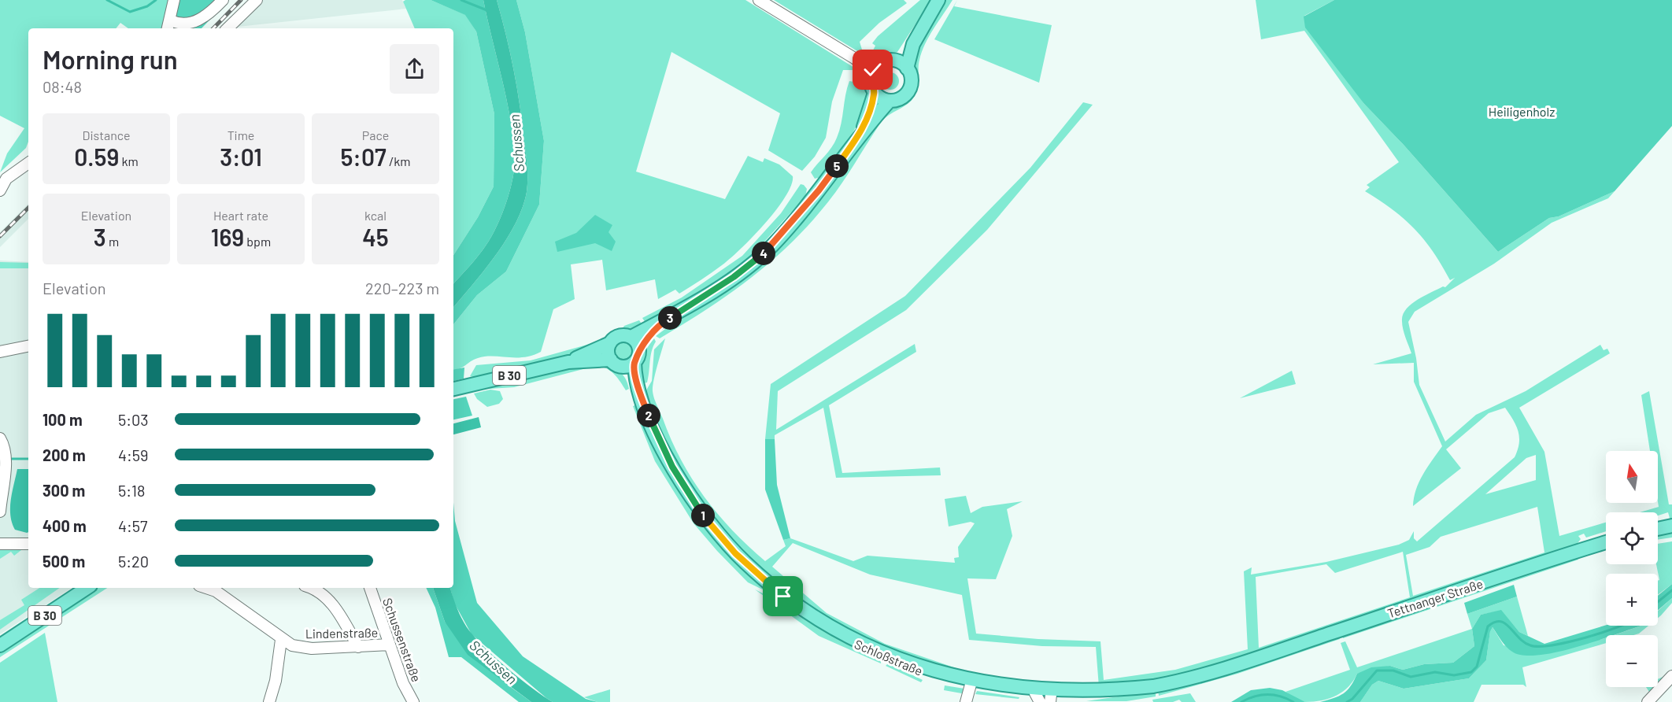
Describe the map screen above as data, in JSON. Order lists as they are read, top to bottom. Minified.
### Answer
{"streets":{"main road":["B 30","Tettnanger Straße","Schloßstraße"],"street":["Lindenstraße","Schussenstraße"]},"crossings":[["B 30","Schloßstraße"],["Tettnanger Straße","Schloßstraße"],["Lindenstraße","Schussenstraße"]],"water":["Schussen"],"parks":["Heiligenholz"],"north":"top","page":{"heading":["Morning run","08:48"],"stats":[["Distance","0.59 km"],["Time","3:01"],["Pace","5:07 /km"],["Elevation","3 m"],["Heart rate","169 bpm"],["kcal","45"]],"pins":["5","4","3","2","1"],"chart":["Elevation","220–223 m"],"list":[{"name":"100 m","note":"5:03"},{"name":"200 m","note":"4:59"},{"name":"300 m","note":"5:18"},{"name":"400 m","note":"4:57"},{"name":"500 m","note":"5:20"}],"map_buttons":["+","−"]}}
